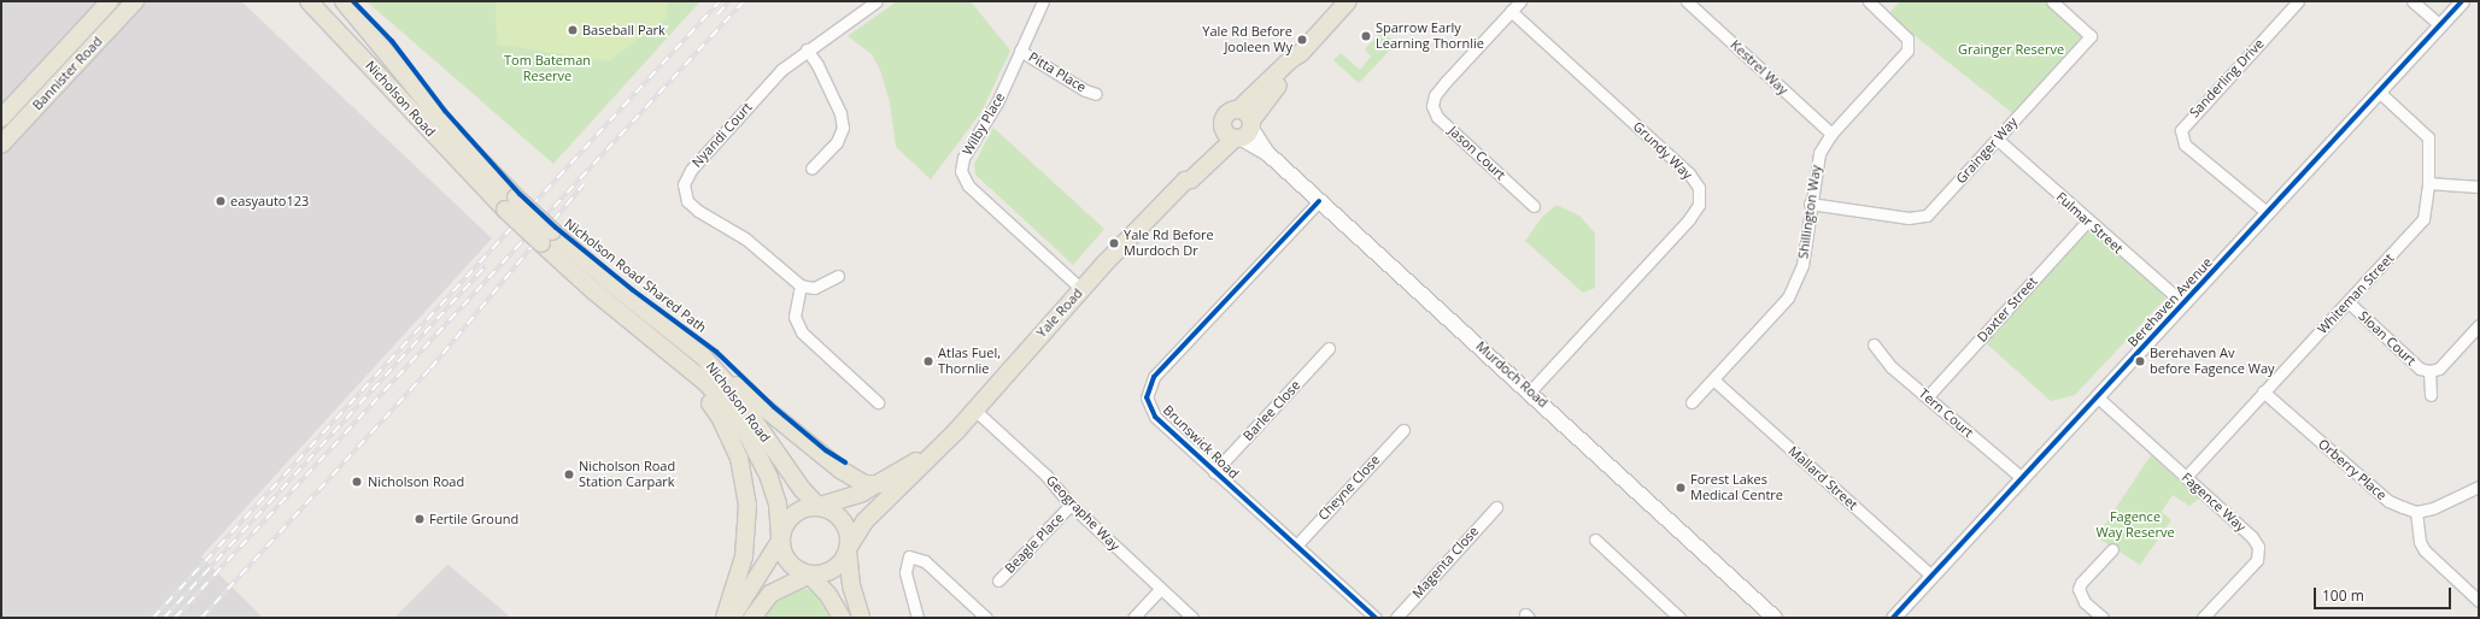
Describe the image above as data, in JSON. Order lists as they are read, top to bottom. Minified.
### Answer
{"streets":{"main road":["Bannister Road","Nicholson Road","Yale Road","Murdoch Road"],"street":["Kestrel Way","Pitta Place","Sanderling Drive","Wilby Place","Nyandi Court","Grundy Way","Grainger Way","Jason Court","Shillington Way","Fulmar Street","Whiteman Street","Berehaven Avenue","Daxter Street","Sloan Court","Barlee Close","Tern Court","Brunswick Road","Orberry Place","Mallard Street","Cheyne Close","Fagence Way","Geographe Way","Beagle Place","Magenta Close"],"cycle path":["Nicholson Road Shared Path"]},"crossings":[["Kestrel Way","Shillington Way"],["Pitta Place","Wilby Place"],["Sanderling Drive","Berehaven Avenue"],["Nicholson Road","Yale Road"],["Wilby Place","Yale Road"],["Grundy Way","Jason Court"],["Grundy Way","Murdoch Road"],["Grainger Way","Shillington Way"],["Grainger Way","Fulmar Street"],["Shillington Way","Mallard Street"],["Fulmar Street","Berehaven Avenue"],["Fulmar Street","Daxter Street"],["Whiteman Street","Berehaven Avenue"],["Whiteman Street","Sloan Court"],["Whiteman Street","Orberry Place"],["Whiteman Street","Fagence Way"],["Berehaven Avenue","Tern Court"],["Berehaven Avenue","Mallard Street"],["Berehaven Avenue","Fagence Way"],["Daxter Street","Tern Court"],["Yale Road","Murdoch Road"],["Yale Road","Geographe Way"],["Murdoch Road","Brunswick Road"],["Barlee Close","Brunswick Road"],["Brunswick Road","Cheyne Close"],["Geographe Way","Beagle Place"]],"parks":["Grainger Reserve","Tom Bateman Reserve","Fagence Way Reserve"],"places":["Baseball Park","Sparrow Early Learning Thornlie","Yale Rd Before Jooleen Wy","easyauto123","Yale Rd Before Murdoch Dr","Atlas Fuel, Thornlie","Berehaven Av before Fagence Way","Nicholson Road Station Carpark","Nicholson Road","Forest Lakes Medical Centre","Fertile Ground"],"scale_bar":"100 m"}
